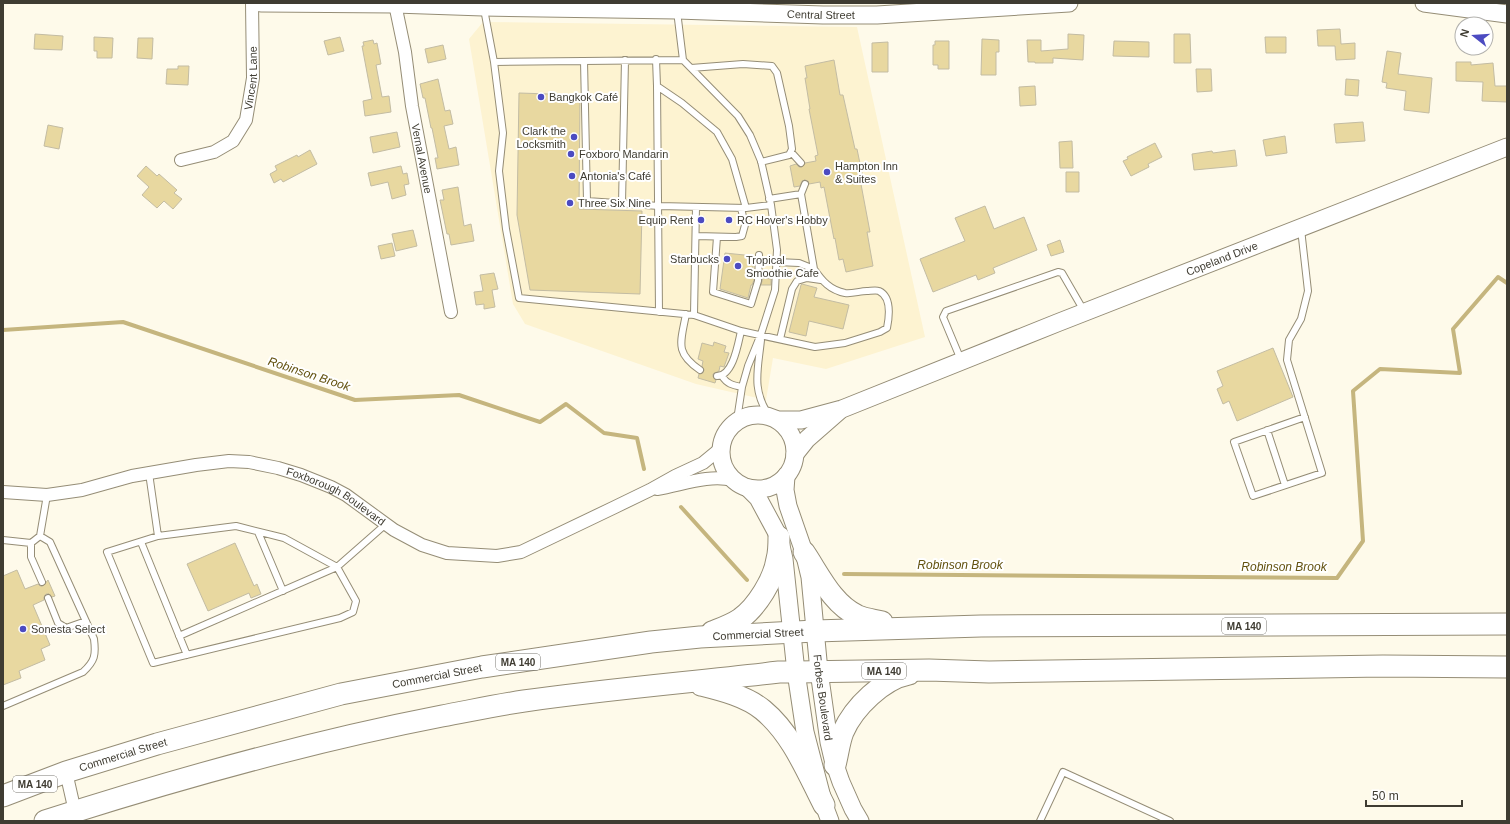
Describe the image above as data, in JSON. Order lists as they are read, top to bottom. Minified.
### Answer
{"streets":{"highway":["MA 140","Commercial Street"],"street":["Central Street","Vincent Lane","Vernal Avenue","Copeland Drive","Foxborough Boulevard","Forbes Boulevard"]},"crossings":[["Central Street","Vernal Avenue"],["Foxborough Boulevard","Forbes Boulevard"],["MA 140","Forbes Boulevard"],["Commercial Street","Forbes Boulevard"]],"water":["Robinson Brook"],"places":["Bangkok Café","Clark the Locksmith","Foxboro Mandarin","Hampton Inn & Suites","Antonia's Café","Three Six Nine","Equip Rent","RC Hover's Hobby","Starbucks","Tropical Smoothie Cafe","Sonesta Select"],"scale_bar":"50 m","north":"left"}
